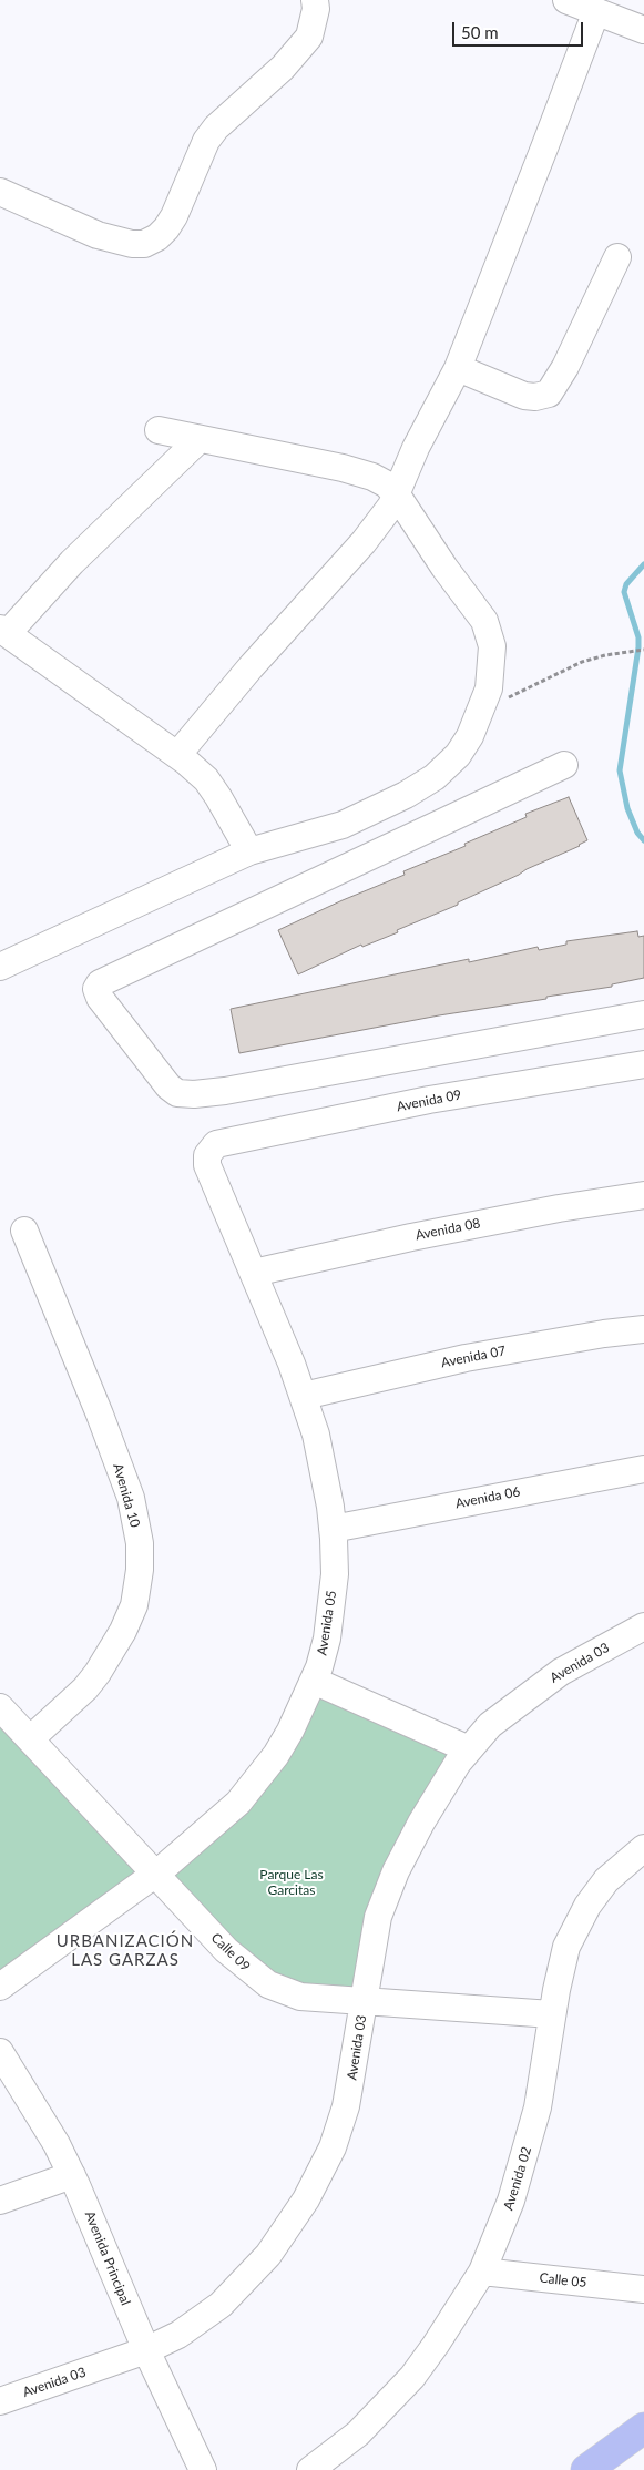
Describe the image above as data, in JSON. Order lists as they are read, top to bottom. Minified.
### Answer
{"streets":{"street":["Avenida 09","Avenida 08","Avenida 07","Avenida 10","Avenida 06","Avenida 05","Avenida 03","Calle 09","Avenida 02","Avenida Principal","Calle 05"]},"crossings":[["Avenida 09","Avenida 05"],["Avenida 08","Avenida 05"],["Avenida 07","Avenida 05"],["Avenida 10","Calle 09"],["Avenida 06","Avenida 05"],["Avenida 05","Calle 09"],["Avenida 03","Calle 09"],["Avenida 03","Avenida Principal"],["Calle 09","Avenida 02"],["Avenida 02","Calle 05"]],"districts":["URBANIZACIÓN LAS GARZAS"],"parks":["Parque Las Garcitas"],"scale_bar":"50 m"}
